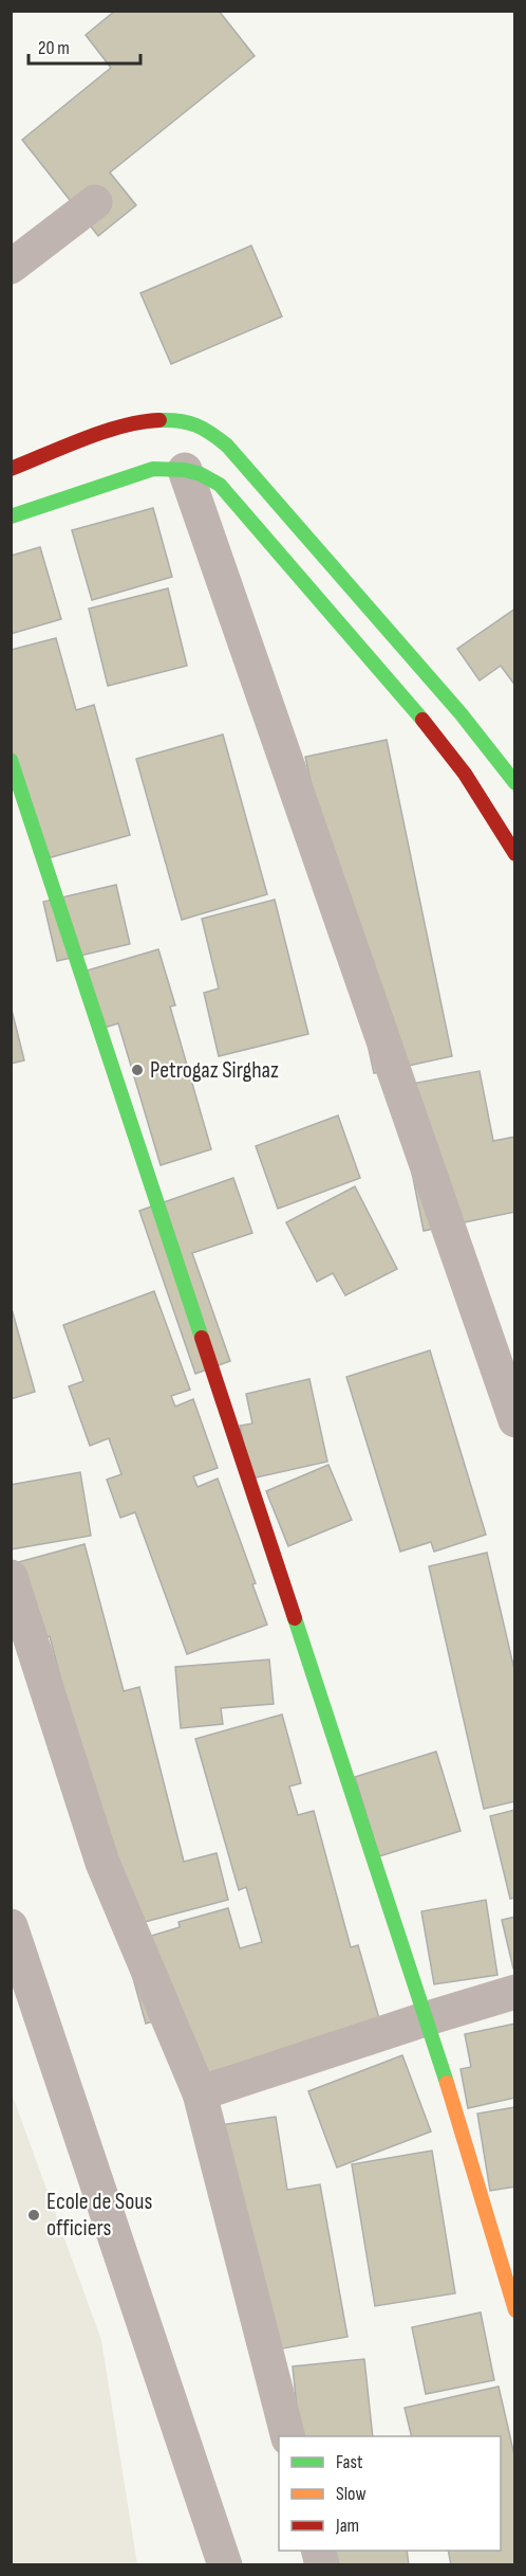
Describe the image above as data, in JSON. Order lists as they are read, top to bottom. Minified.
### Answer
{"places":["Petrogaz Sirghaz","Ecole de Sous officiers"],"legend":["Fast","Slow","Jam"],"scale_bar":"20 m"}
